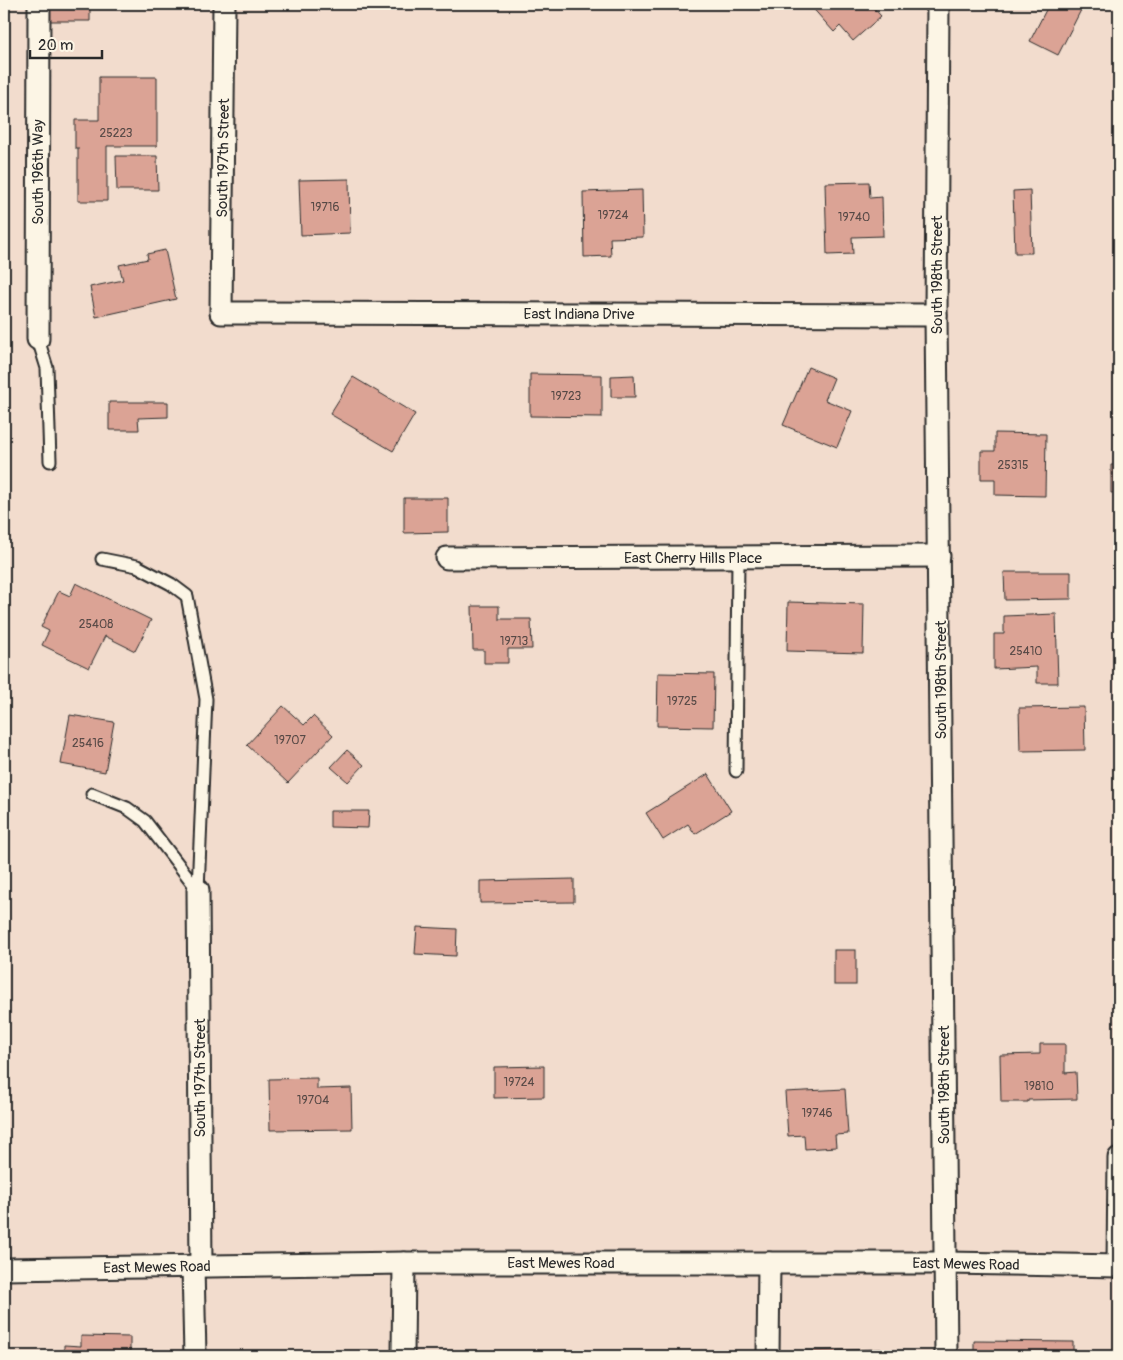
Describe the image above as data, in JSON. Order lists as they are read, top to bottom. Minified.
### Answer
{"streets":{"street":["South 197th Street","South 196th Way","South 198th Street","East Indiana Drive","East Cherry Hills Place","East Mewes Road"]},"crossings":[["South 197th Street","East Indiana Drive"],["South 197th Street","East Mewes Road"],["South 198th Street","East Indiana Drive"],["South 198th Street","East Cherry Hills Place"],["South 198th Street","East Mewes Road"]],"house_numbers":["25223","19716","19724","19740","19723","25315","25408","19713","25410","19725","19707","25416","19724","19810","19704","19746"],"scale_bar":"20 m"}
